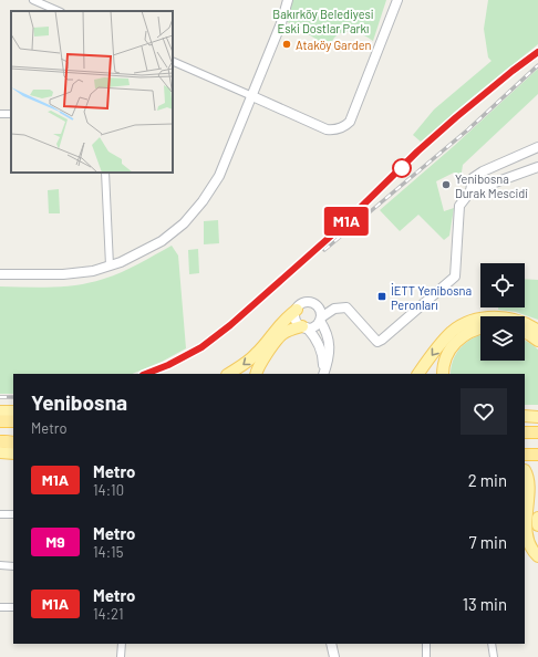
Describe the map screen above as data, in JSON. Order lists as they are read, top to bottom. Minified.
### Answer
{"parks":["Bakırköy Belediyesi Eski Dostlar Parkı"],"places":{"other":["Ataköy Garden","Yenibosna Durak Mescidi"],"transit":["İETT Yenibosna Peronları"]},"lines":["metro line M1A"],"page":{"on_map":"M1A","heading":["Yenibosna","Metro"],"list":[{"mark":"M1A","name":"Metro","note":"14:10","value":"2 min"},{"mark":"M9","name":"Metro","note":"14:15","value":"7 min"},{"mark":"M1A","name":"Metro","note":"14:21","value":"13 min"}]}}
